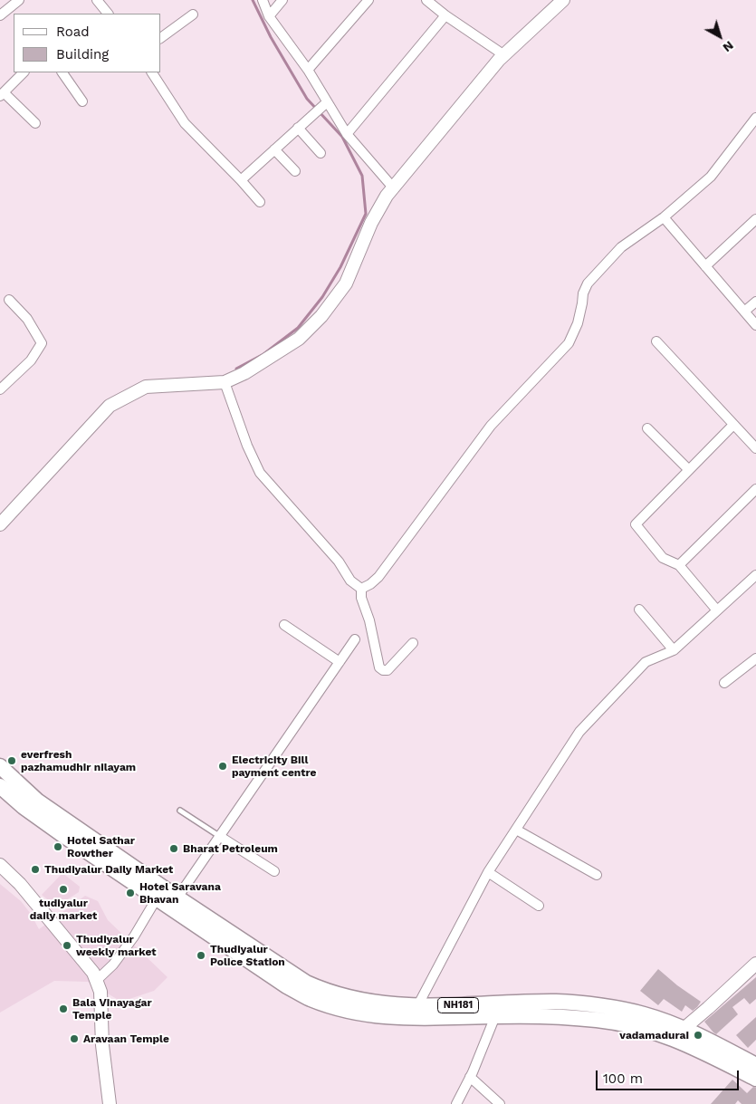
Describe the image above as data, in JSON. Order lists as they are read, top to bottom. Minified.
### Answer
{"streets":{"highway":["NH181"]},"places":["everfresh pazhamudhir nilayam","Electricity Bill payment centre","Hotel Sathar Rowther","Bharat Petroleum","Thudiyalur Daily Market","tudiyalur daily market","Hotel Saravana Bhavan","Thudiyalur weekly market","Thudiyalur Police Station","Bala Vinayagar Temple","vadamadurai","Aravaan Temple"],"legend":["Road","Building"],"scale_bar":"100 m","north":"bottom right"}
